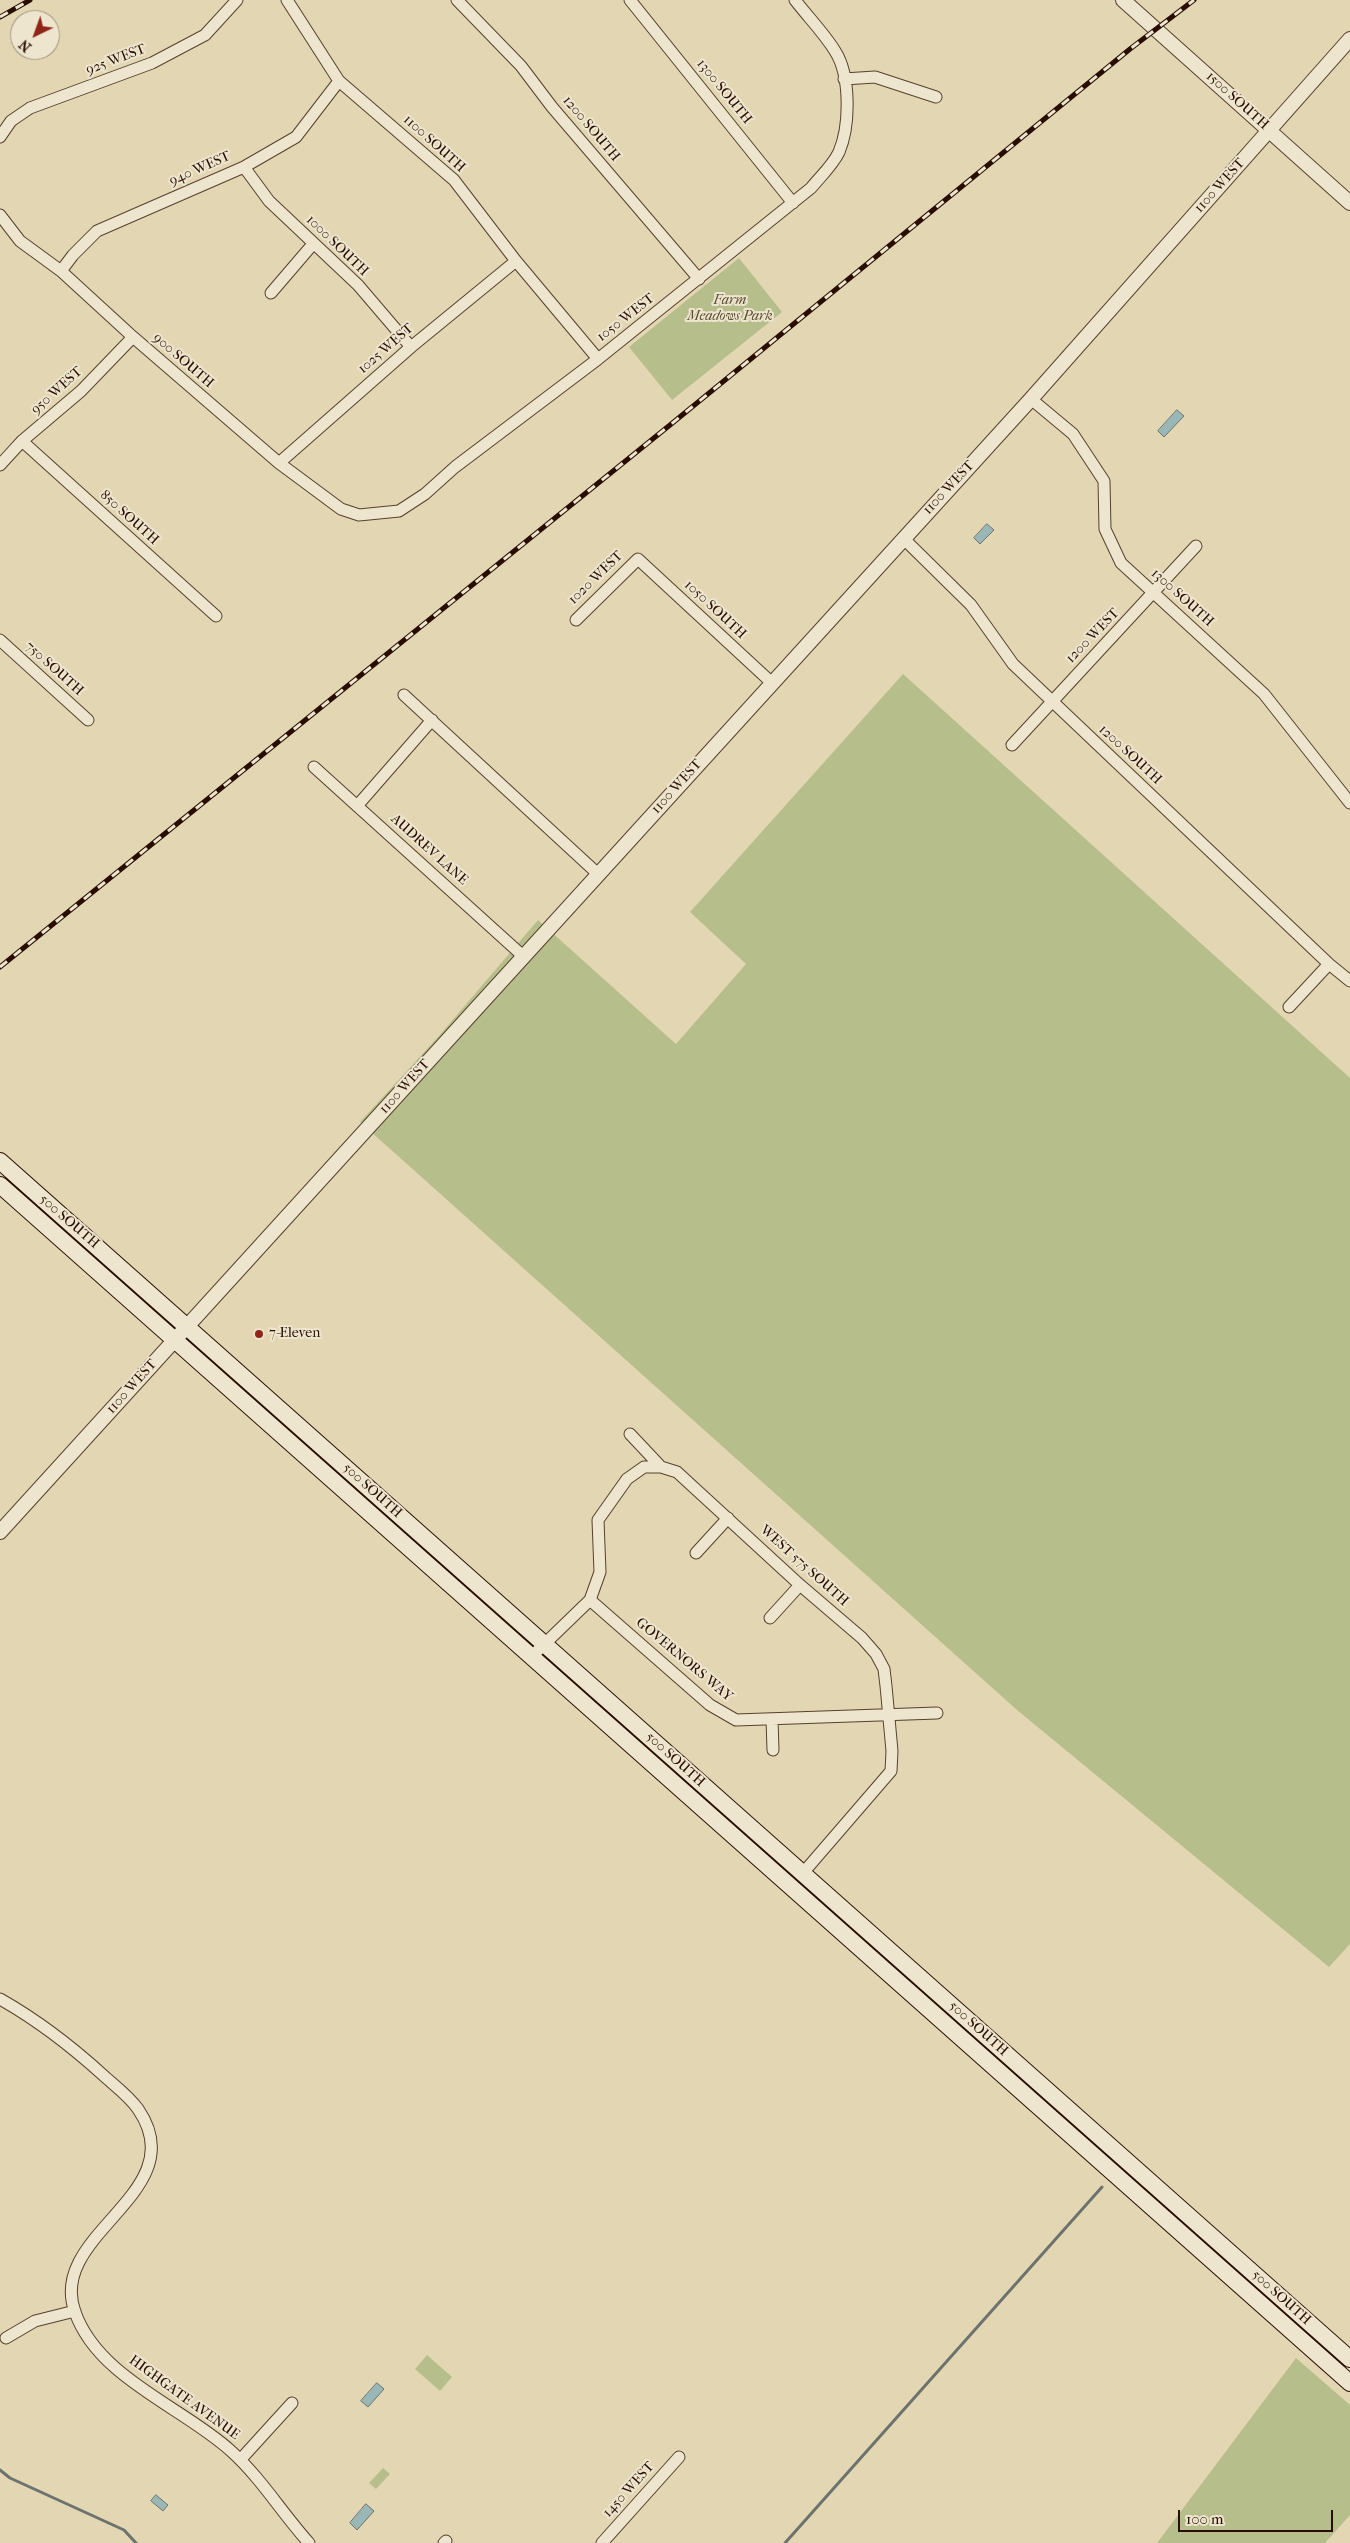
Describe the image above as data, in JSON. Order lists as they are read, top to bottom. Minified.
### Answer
{"streets":{"main road":["500 SOUTH"],"street":["925 WEST","1300 SOUTH","1500 SOUTH","1200 SOUTH","1100 SOUTH","940 WEST","1100 WEST","1000 SOUTH","1050 WEST","1025 WEST","900 SOUTH","950 WEST","850 SOUTH","1020 WEST","1050 SOUTH","1200 WEST","750 SOUTH","AUDREV LANE","WEST 575 SOUTH","GOVERNORS WAY","HIGHGATE AVENUE","1450 WEST"]},"crossings":[["1300 SOUTH","1100 WEST"],["1300 SOUTH","1050 WEST"],["1300 SOUTH","1200 WEST"],["1500 SOUTH","1100 WEST"],["1200 SOUTH","1100 WEST"],["1200 SOUTH","1050 WEST"],["1200 SOUTH","1200 WEST"],["1100 SOUTH","940 WEST"],["1100 SOUTH","1050 WEST"],["1100 SOUTH","1025 WEST"],["940 WEST","1000 SOUTH"],["940 WEST","900 SOUTH"],["1100 WEST","1050 SOUTH"],["1100 WEST","AUDREV LANE"],["1100 WEST","500 SOUTH"],["1000 SOUTH","1025 WEST"],["1050 WEST","900 SOUTH"],["1025 WEST","900 SOUTH"],["900 SOUTH","950 WEST"],["950 WEST","850 SOUTH"],["1020 WEST","1050 SOUTH"],["500 SOUTH","WEST 575 SOUTH"],["WEST 575 SOUTH","GOVERNORS WAY"]],"parks":["Farm Meadows Park"],"places":["7-Eleven"],"scale_bar":"100 m","north":"bottom left"}
